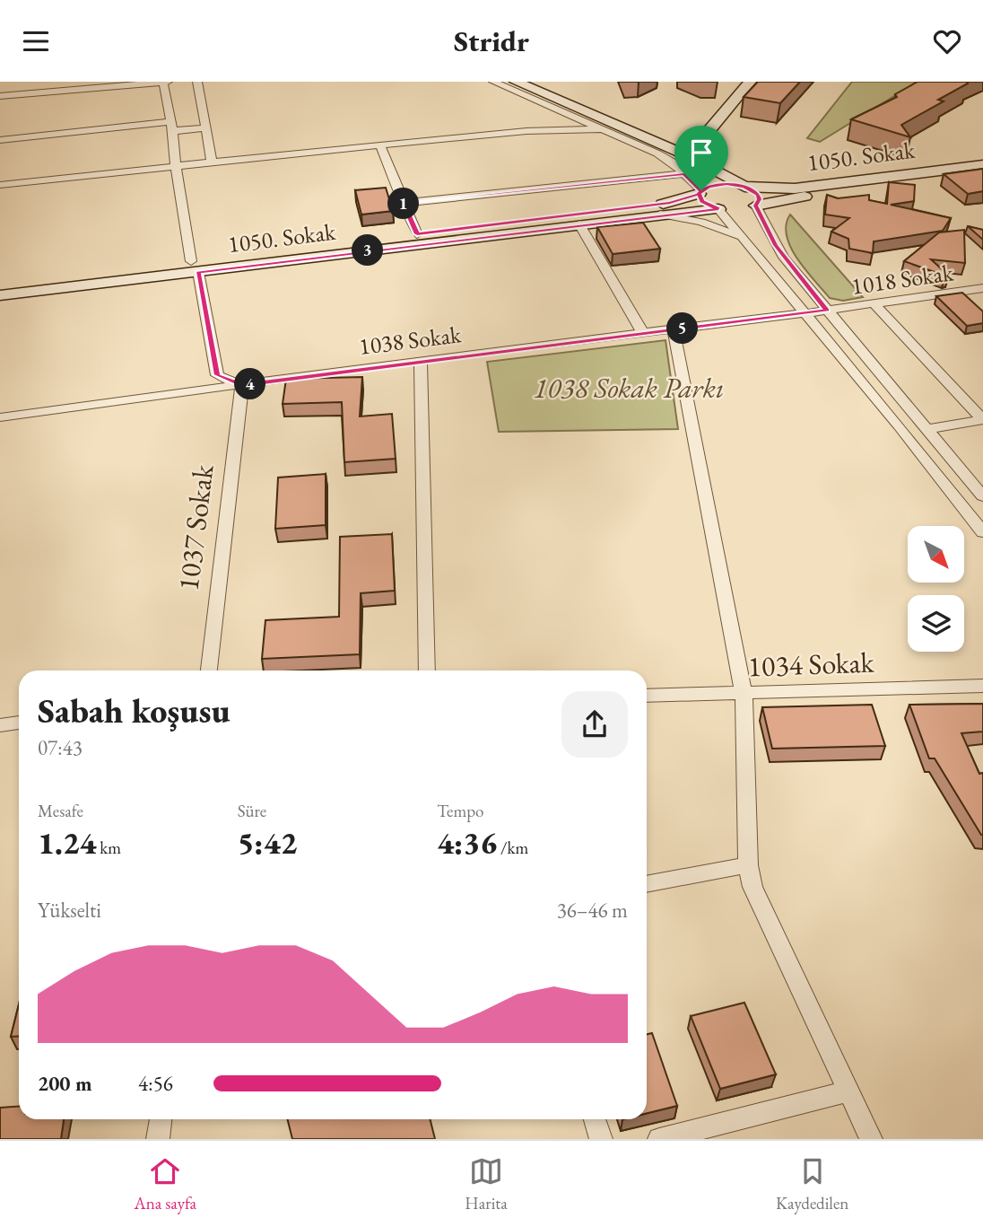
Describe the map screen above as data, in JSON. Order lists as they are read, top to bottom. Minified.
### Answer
{"streets":{"street":["1050. Sokak","1018 Sokak","1038 Sokak","1037 Sokak","1034 Sokak"]},"crossings":[["1018 Sokak","1038 Sokak"],["1038 Sokak","1037 Sokak"]],"parks":["1038 Sokak Parkı"],"north":"bottom right","page":{"header":"Stridr","pins":["1","3","5","4"],"heading":["Sabah koşusu","07:43"],"stats":[["Mesafe","1.24 km"],["Süre","5:42"],["Tempo","4:36 /km"]],"chart":["Yükselti","36–46 m"],"list":[{"name":"200 m","note":"4:56"}],"tabs":["Ana sayfa","Harita","Kaydedilen"]}}
